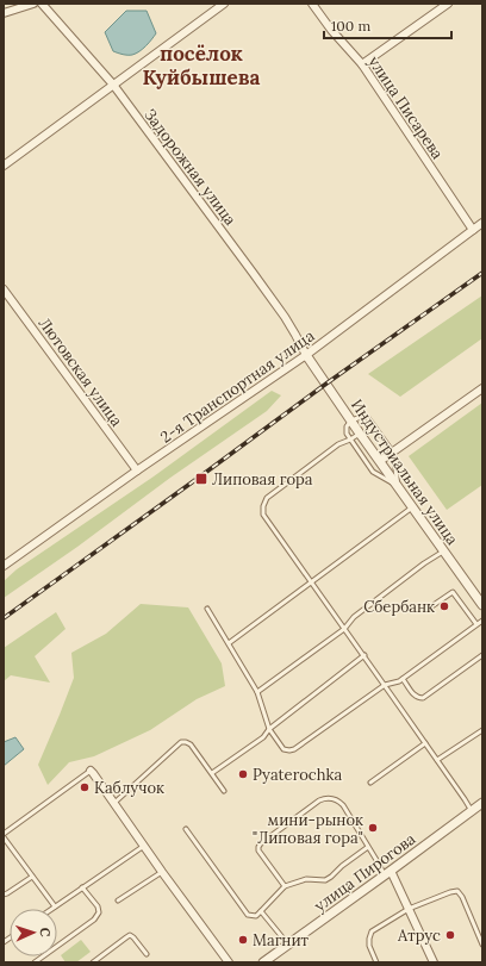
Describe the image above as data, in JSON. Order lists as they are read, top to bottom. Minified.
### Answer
{"streets":{"street":["улица Писарева","Задорожная улица","Лютовская улица","2-я Транспортная улица","Индустриальная улица","улица Пирогова"]},"crossings":[["улица Писарева","2-я Транспортная улица"],["Задорожная улица","2-я Транспортная улица"],["Задорожная улица","Индустриальная улица"],["Лютовская улица","2-я Транспортная улица"],["2-я Транспортная улица","Индустриальная улица"]],"districts":["посёлок Куйбышева"],"places":{"transit":["Липовая гора"],"other":["Сбербанк","Pyaterochka","Каблучок","мини-рынок \"Липовая гора\"","Атрус","Магнит"]},"scale_bar":"100 m","north":"right"}
